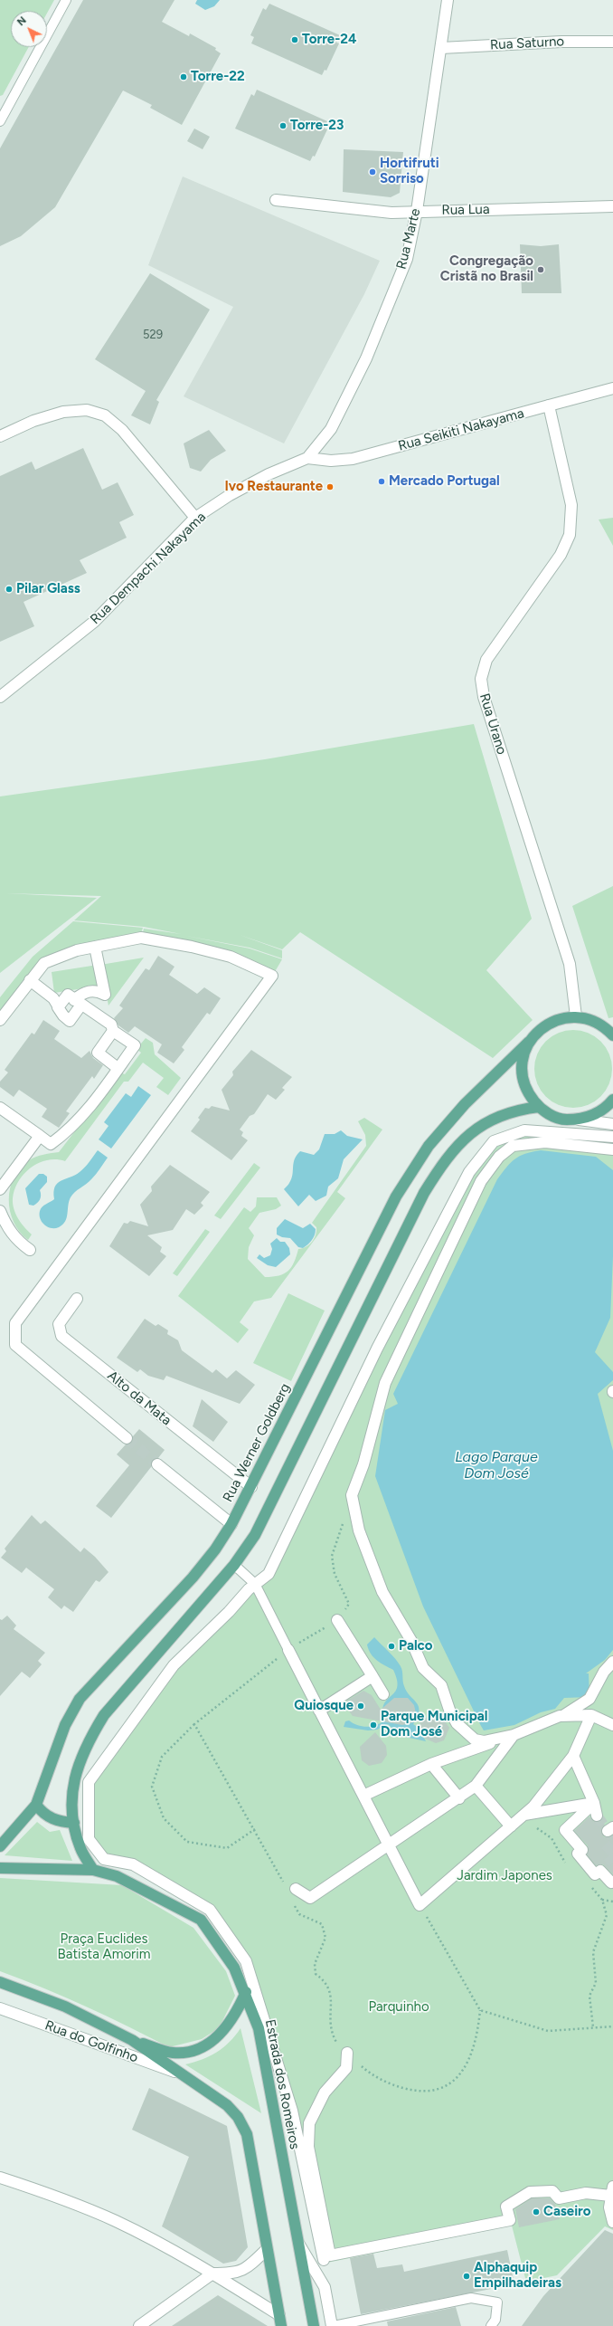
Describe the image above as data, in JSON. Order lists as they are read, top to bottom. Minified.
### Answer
{"streets":{"main road":["Rua Werner Goldberg","Estrada dos Romeiros"],"street":["Rua Saturno","Rua Lua","Rua Marte","Rua Seikiti Nakayama","Rua Dempachi Nakayama","Rua Urano","Alto da Mata","Rua do Golfinho"]},"crossings":[["Rua Saturno","Rua Marte"],["Rua Lua","Rua Marte"],["Rua Marte","Rua Seikiti Nakayama"],["Rua Marte","Rua Dempachi Nakayama"],["Rua Seikiti Nakayama","Rua Dempachi Nakayama"],["Rua Seikiti Nakayama","Rua Urano"],["Rua Urano","Rua Werner Goldberg"],["Alto da Mata","Rua Werner Goldberg"]],"water":["Lago Parque Dom José"],"parks":["Jardim Japones","Praça Euclides Batista Amorim","Parquinho"],"places":["Torre-24","Torre-22","Torre-23","Hortifruti Sorriso","Congregação Cristã no Brasil","Mercado Portugal","Ivo Restaurante","Pilar Glass","Palco","Quiosque","Parque Municipal Dom José","Caseiro","Alphaquip Empilhadeiras"],"house_numbers":["529"],"north":"top left"}
